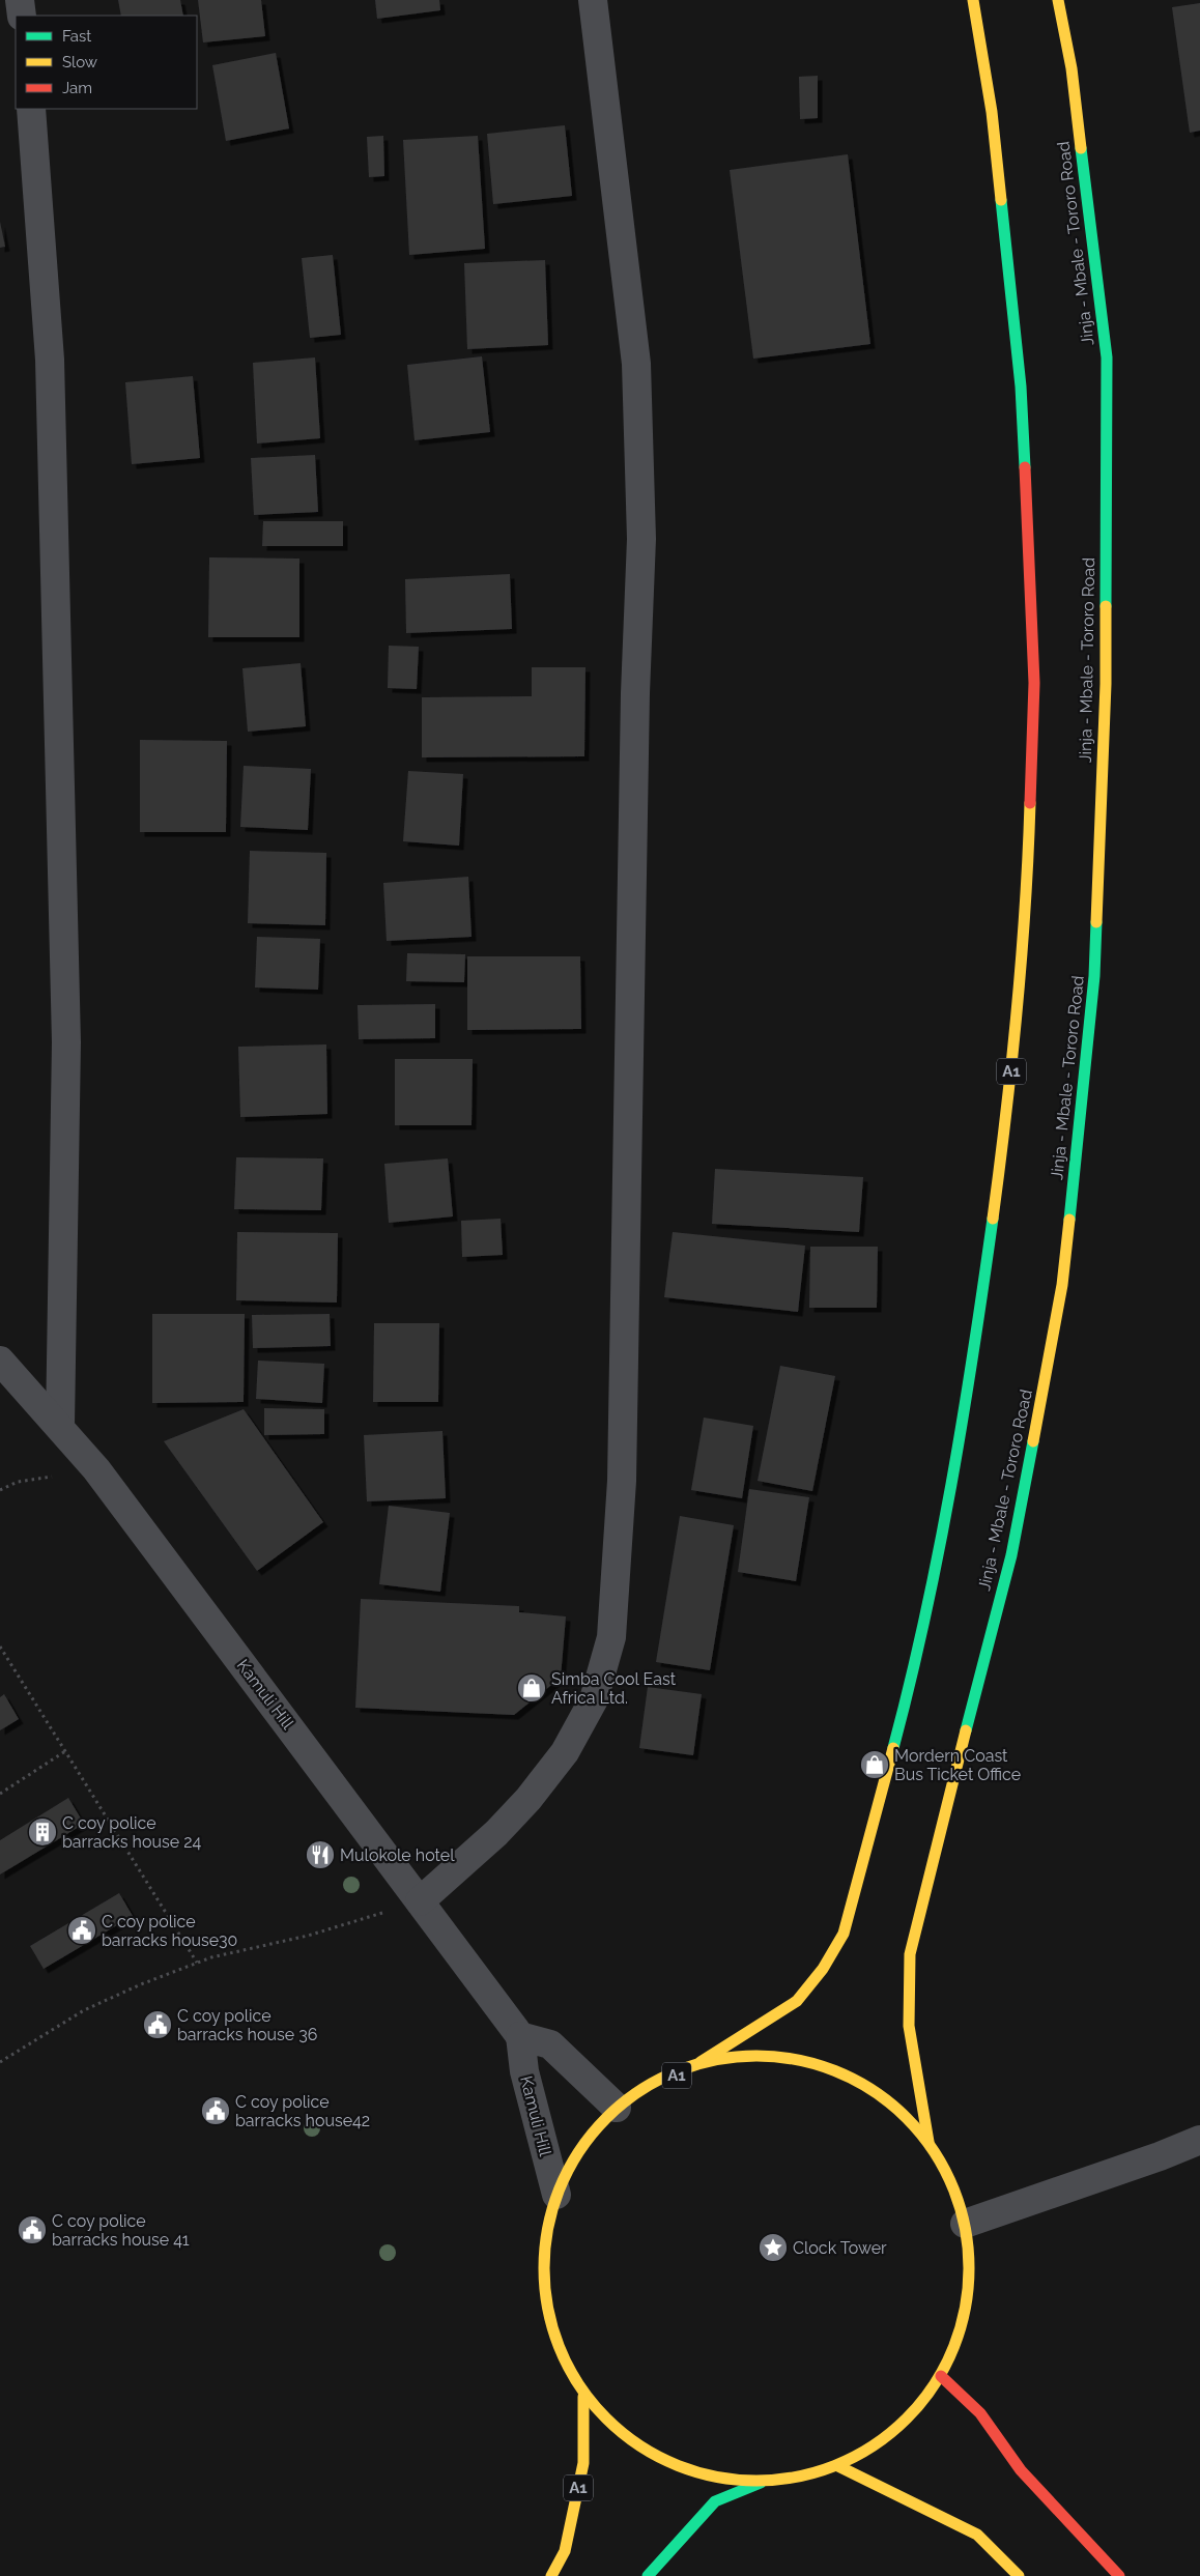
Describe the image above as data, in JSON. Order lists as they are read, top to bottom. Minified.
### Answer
{"streets":{"main road":["Jinja - Mbale - Tororo Road","A1"],"street":["Kamuli Hill"]},"crossings":[["Jinja - Mbale - Tororo Road","A1"],["A1","Kamuli Hill"]],"places":{"shop":["Simba Cool East Africa Ltd.","Mordern Coast Bus Ticket Office"],"building":["C coy police barracks house 24"],"restaurant":["Mulokole hotel"],"public building":["C coy police barracks house30","C coy police barracks house 36","C coy police barracks house42","C coy police barracks house 41"],"place":["Clock Tower"]},"legend":["Fast","Slow","Jam"]}
